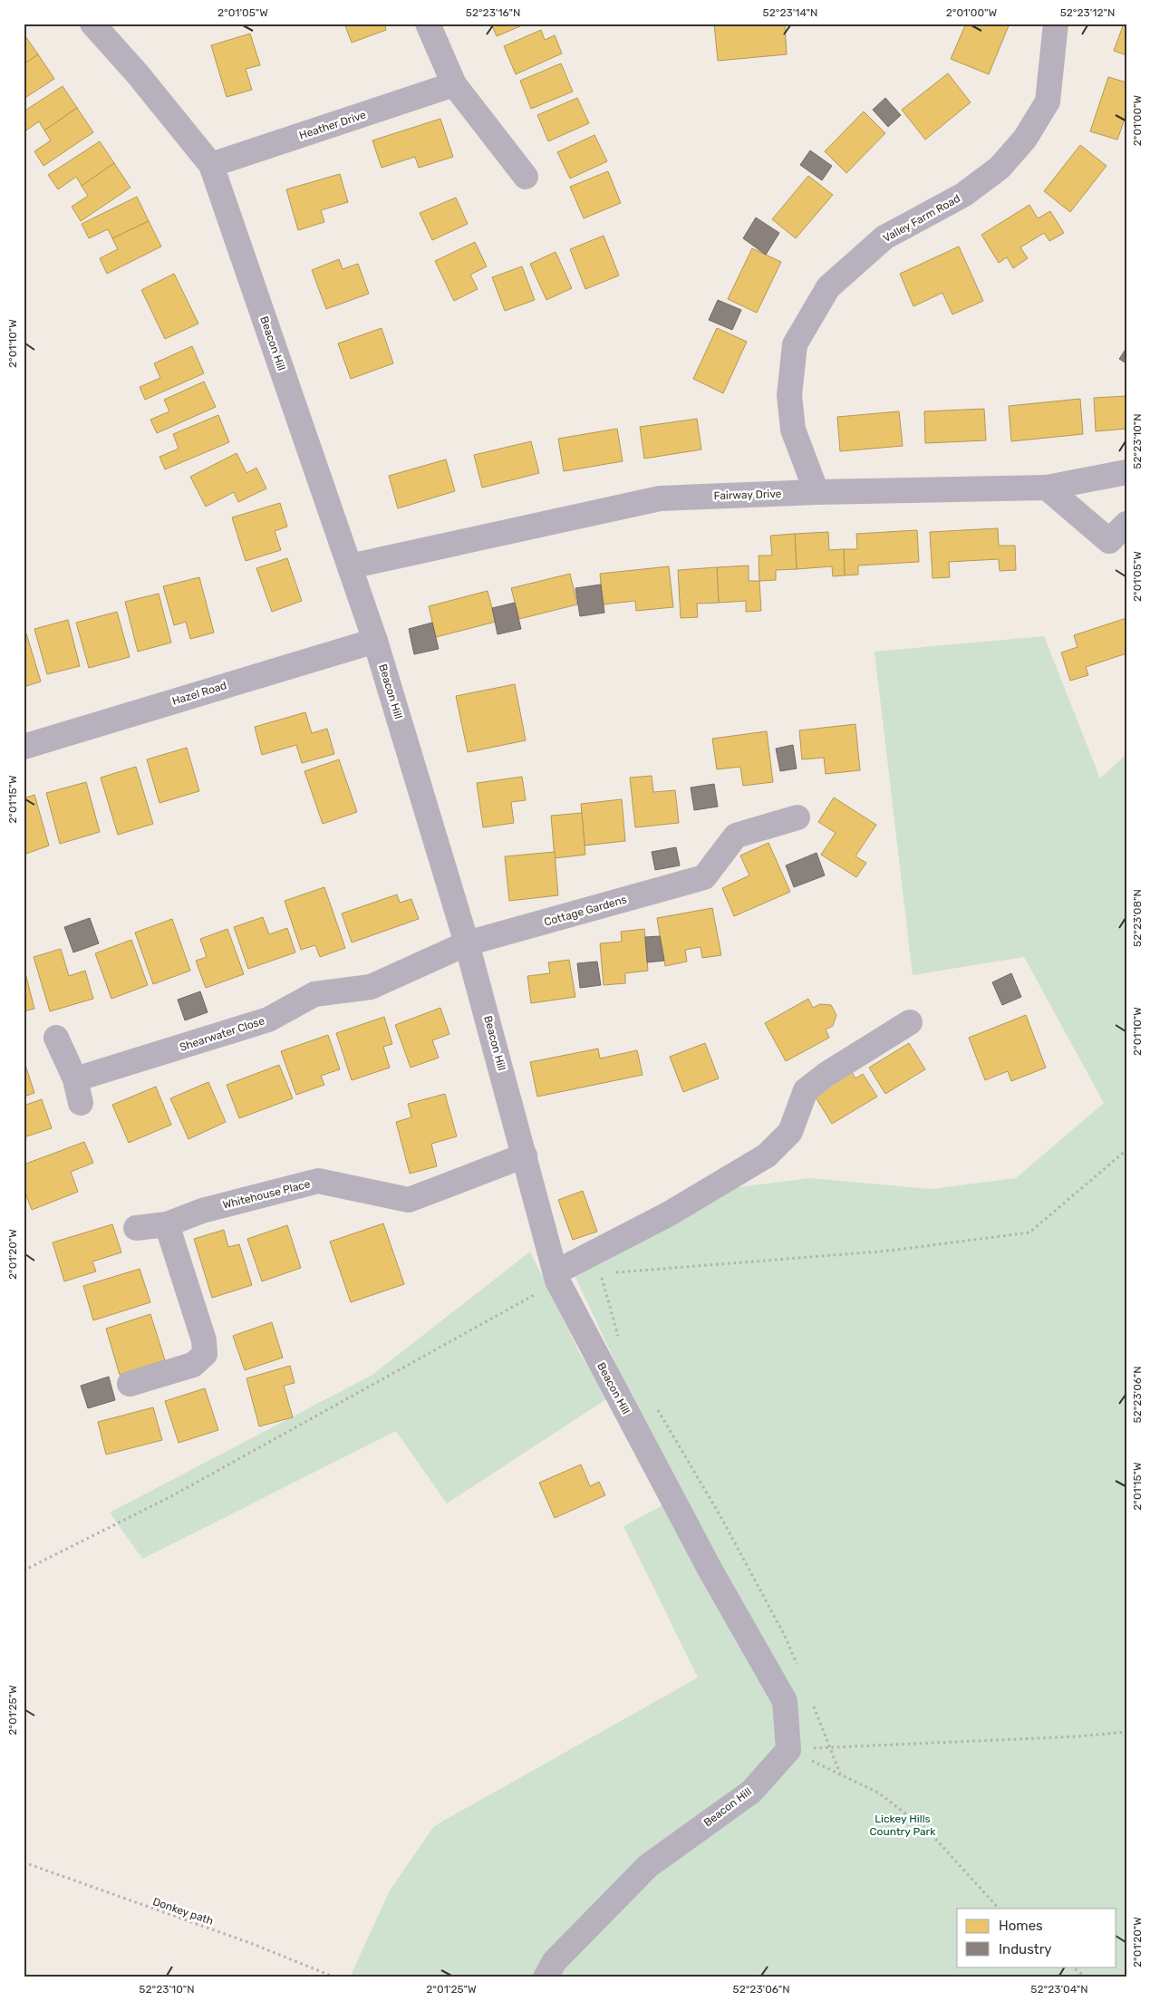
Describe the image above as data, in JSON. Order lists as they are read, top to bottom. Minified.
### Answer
{"streets":{"street":["Heather Drive","Valley Farm Road","Beacon Hill","Fairway Drive","Hazel Road","Cottage Gardens","Shearwater Close","Whitehouse Place"],"path":["Donkey path"]},"crossings":[["Heather Drive","Beacon Hill"],["Valley Farm Road","Fairway Drive"],["Beacon Hill","Fairway Drive"],["Beacon Hill","Hazel Road"],["Beacon Hill","Cottage Gardens"],["Beacon Hill","Shearwater Close"],["Beacon Hill","Whitehouse Place"],["Cottage Gardens","Shearwater Close"]],"parks":["Lickey Hills Country Park"],"legend":["Homes","Industry"],"coordinates":["2°01'05\"W","52°23'16\"N","52°23'14\"N","2°01'00\"W","52°23'12\"N","2°01'10\"W","52°23'10\"N","2°01'15\"W","52°23'08\"N","2°01'20\"W","52°23'06\"N","2°01'25\"W","52°23'04\"N"]}
